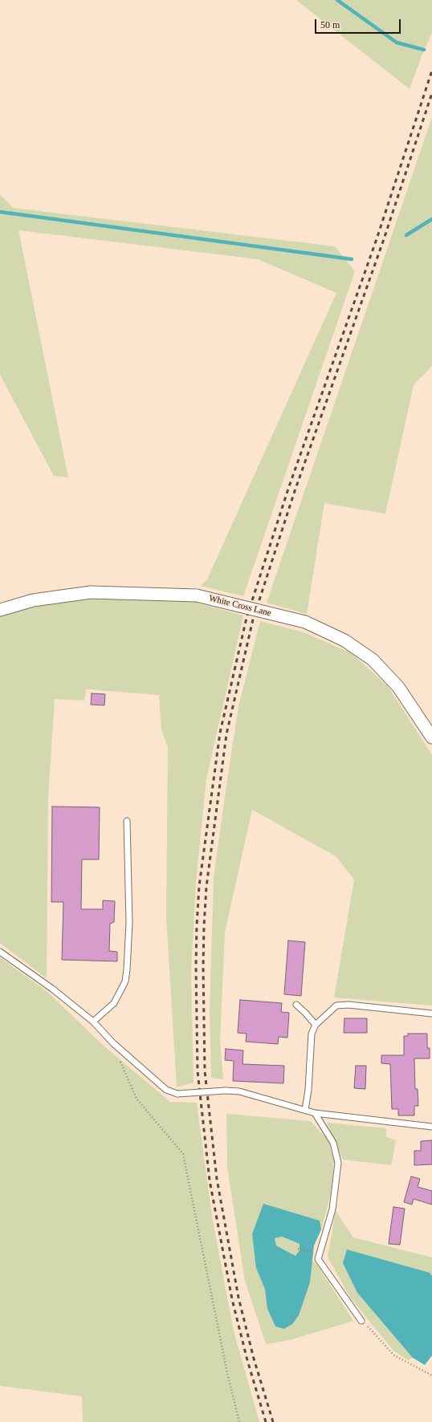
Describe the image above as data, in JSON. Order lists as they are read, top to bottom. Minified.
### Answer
{"streets":{"street":["White Cross Lane"]},"scale_bar":"50 m"}
